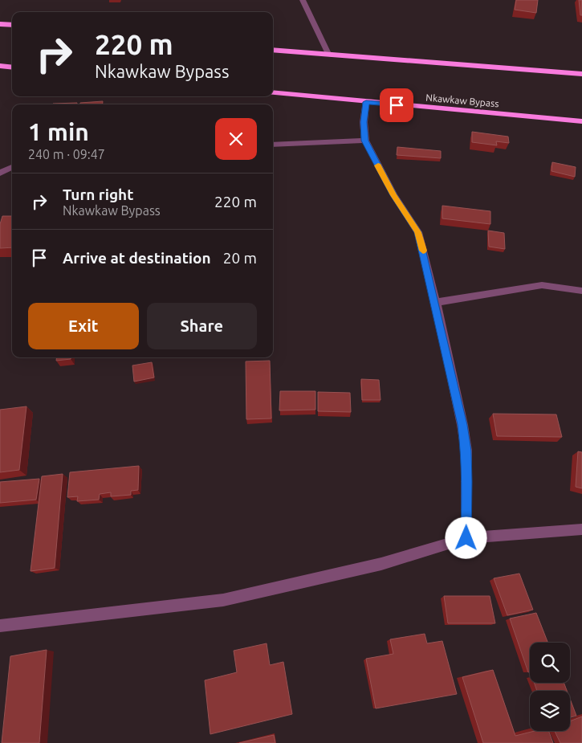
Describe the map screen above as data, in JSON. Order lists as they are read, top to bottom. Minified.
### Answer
{"streets":{"highway":["Nkawkaw Bypass"]},"page":{"turn":["220 m","Nkawkaw Bypass"],"heading":["1 min","240 m · 09:47"],"list":[{"name":"Turn right","note":"Nkawkaw Bypass","value":"220 m"},{"name":"Arrive at destination","value":"20 m"}],"buttons":["Exit","Share"]}}
